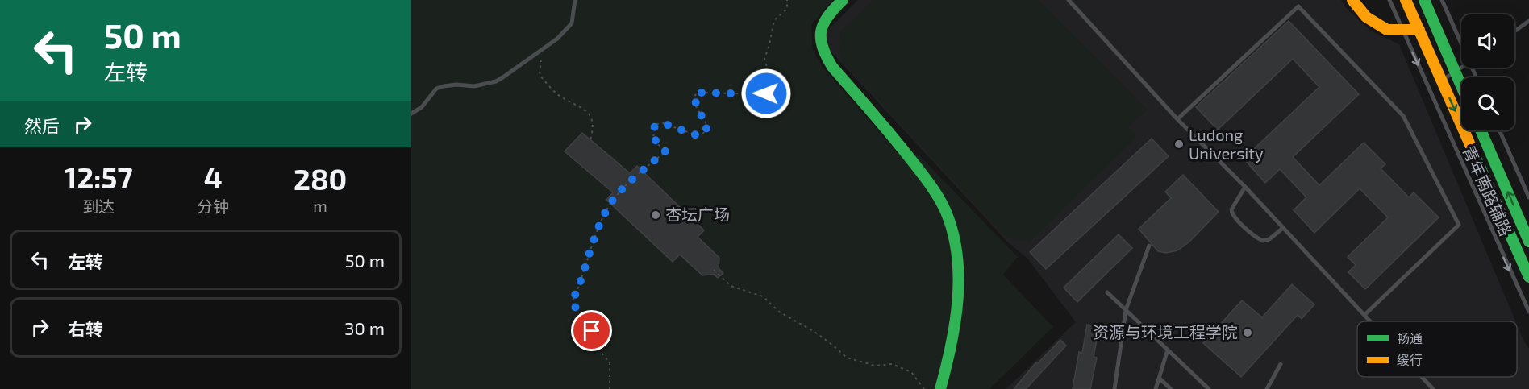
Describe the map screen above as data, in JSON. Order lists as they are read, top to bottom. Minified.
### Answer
{"streets":{"lane":["青年南路辅路"]},"one_way":["青年南路辅路"],"places":["Ludong University","杏坛广场","资源与环境工程学院"],"legend":["畅通","缓行"],"page":{"turn":["50 m","左转"],"then":"然后","eta":["12:57","到达","4","分钟","280","m"],"list":[{"name":"左转","value":"50 m"},{"name":"右转","value":"30 m"}]}}
